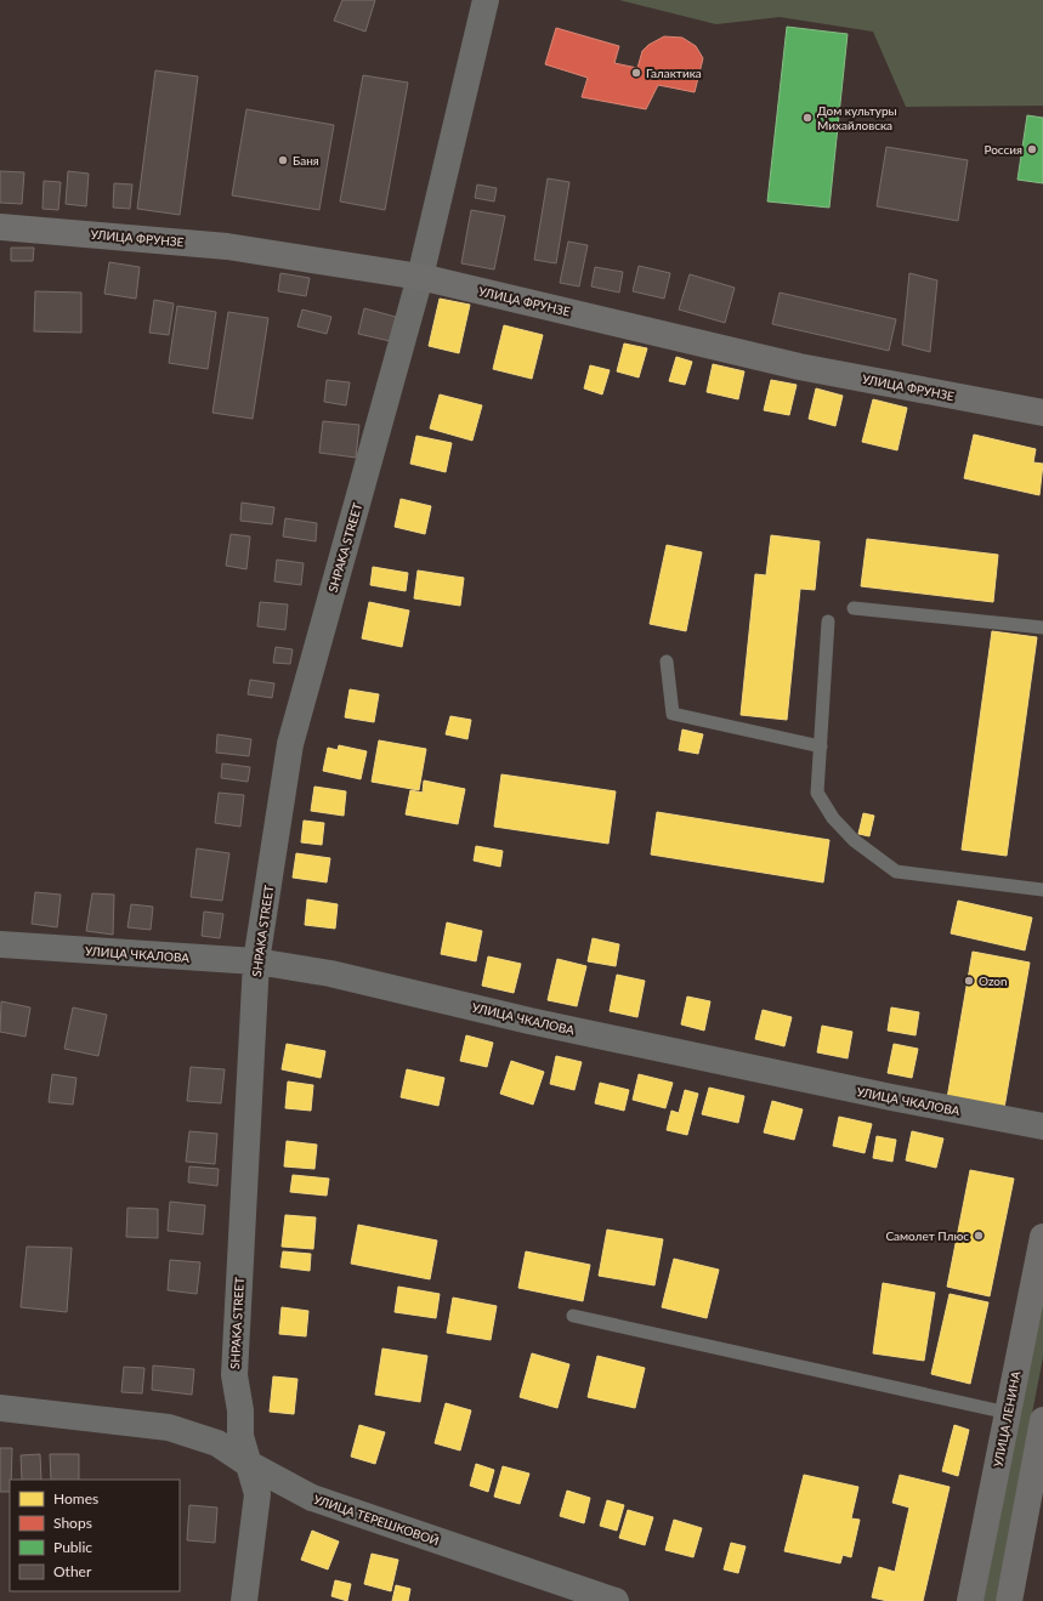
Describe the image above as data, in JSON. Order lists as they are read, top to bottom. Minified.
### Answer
{"streets":{"street":["УЛИЦА ФРУНЗЕ","SHPAKA STREET","УЛИЦА ЧКАЛОВА","УЛИЦА ЛЕНИНА","УЛИЦА ТЕРЕШКОВОЙ"]},"crossings":[["УЛИЦА ФРУНЗЕ","SHPAKA STREET"],["SHPAKA STREET","УЛИЦА ЧКАЛОВА"],["SHPAKA STREET","УЛИЦА ТЕРЕШКОВОЙ"]],"places":["Галактика","Дом культуры Михайловска","Россия","Баня","Ozon","Самолет Плюс"],"legend":["Homes","Shops","Public","Other"]}
